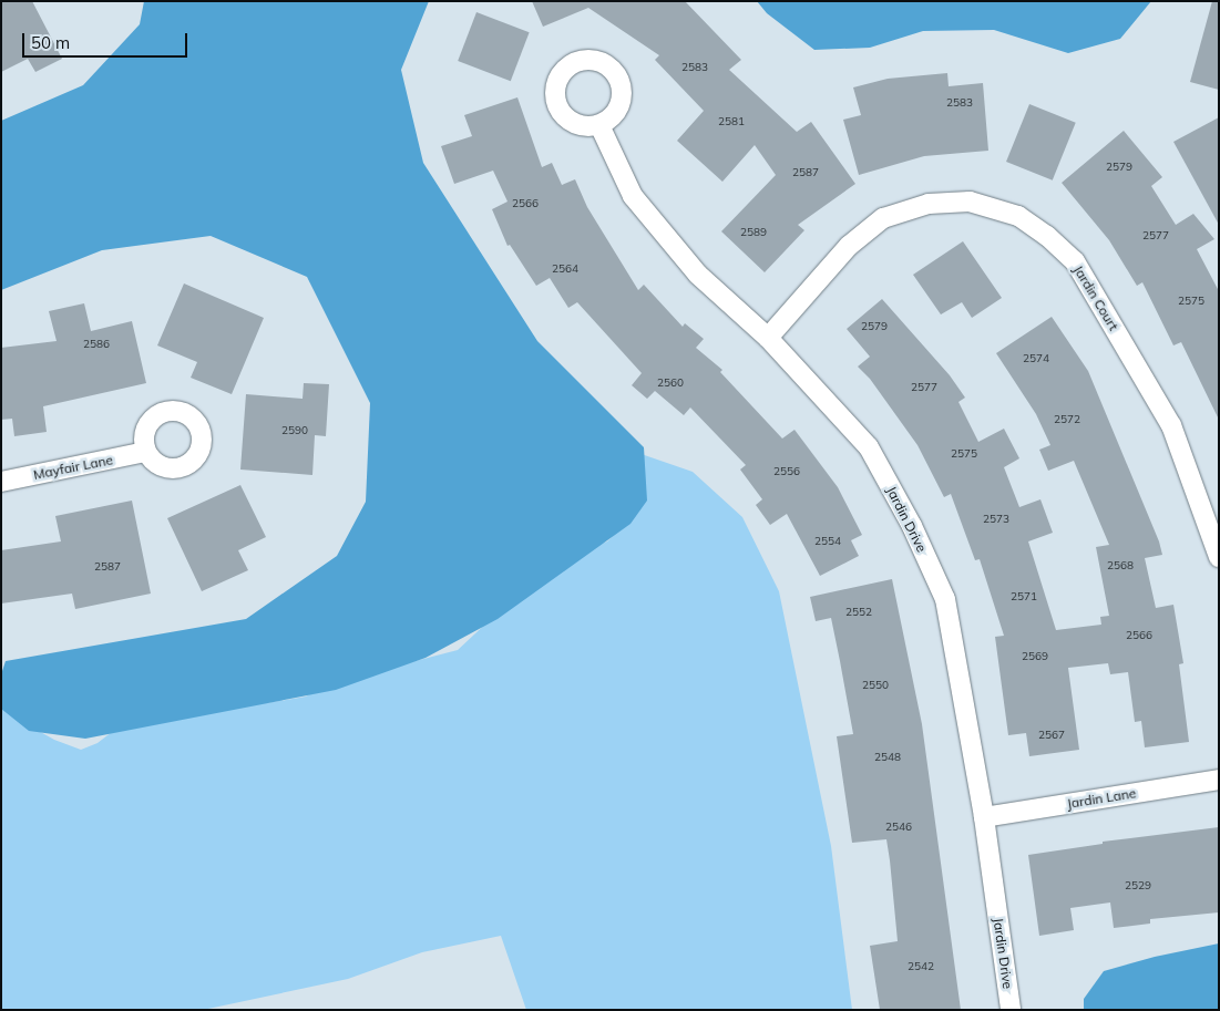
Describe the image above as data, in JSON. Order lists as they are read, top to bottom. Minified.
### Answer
{"streets":{"street":["Jardin Court","Mayfair Lane","Jardin Drive","Jardin Lane"]},"crossings":[["Jardin Court","Jardin Drive"],["Jardin Drive","Jardin Lane"]],"house_numbers":["2583","2583","2581","2579","2587","2566","2589","2577","2564","2575","2579","2586","2574","2560","2577","2572","2590","2575","2556","2573","2554","2568","2587","2571","2552","2566","2569","2550","2567","2548","2546","2529","2542"],"scale_bar":"50 m"}
